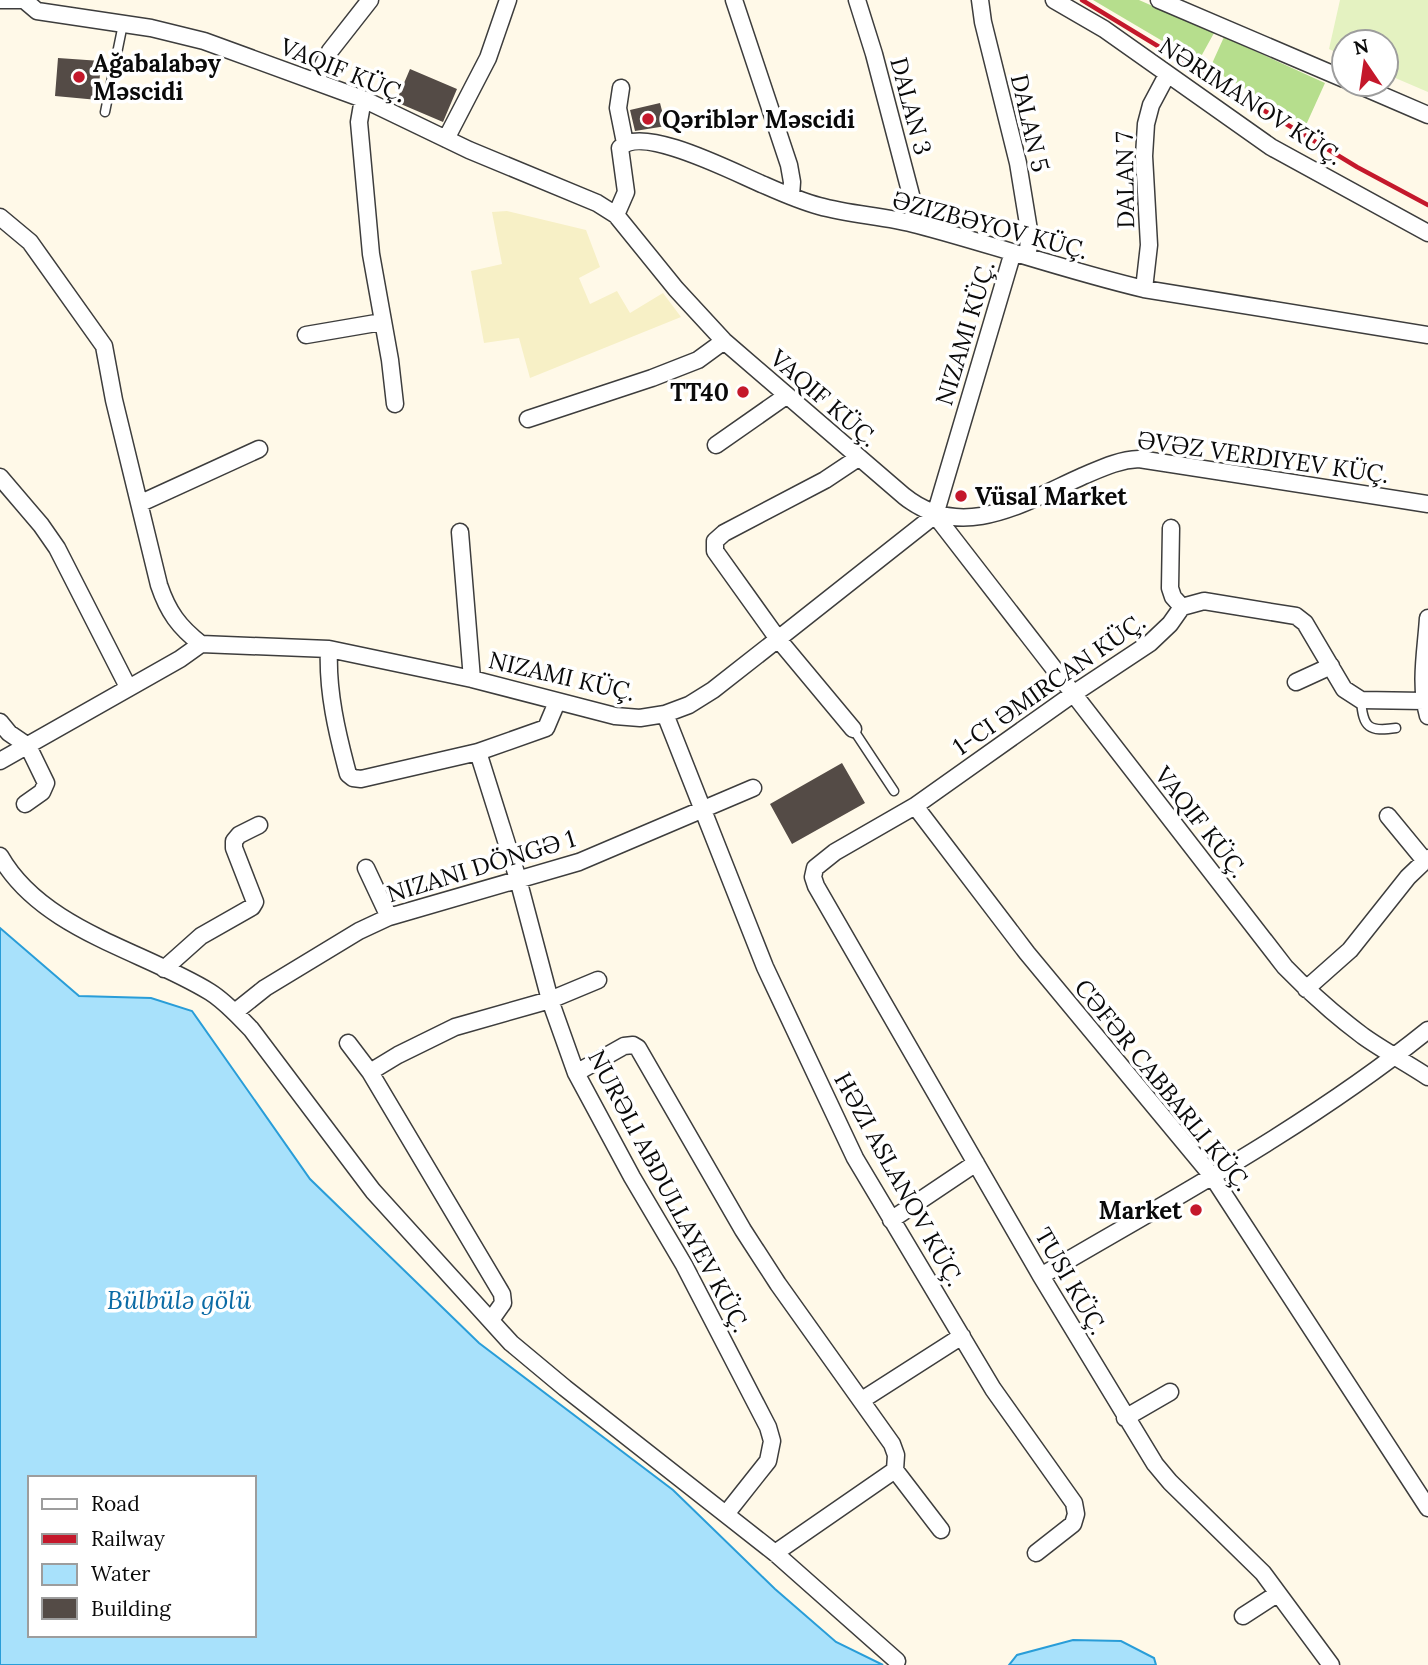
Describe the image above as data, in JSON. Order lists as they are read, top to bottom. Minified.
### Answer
{"streets":{"street":["VAQIF KÜÇ.","NƏRIMANOV KÜÇ.","DALAN 3","DALAN 5","DALAN 7","ƏZIZBƏYOV KÜÇ.","NIZAMI KÜÇ.","ƏVƏZ VERDIYEV KÜÇ.","1-CI ƏMIRCAN KÜÇ.","NIZANI DÖNGƏ 1","HƏZI ASLANOV KÜÇ.","NURƏLI ABDULLAYEV KÜÇ.","TUSI KÜÇ."]},"crossings":[["VAQIF KÜÇ.","NIZAMI KÜÇ."],["VAQIF KÜÇ.","ƏVƏZ VERDIYEV KÜÇ."],["VAQIF KÜÇ.","1-CI ƏMIRCAN KÜÇ."],["NƏRIMANOV KÜÇ.","DALAN 7"],["DALAN 3","ƏZIZBƏYOV KÜÇ."],["DALAN 5","ƏZIZBƏYOV KÜÇ."],["DALAN 5","NIZAMI KÜÇ."],["DALAN 7","ƏZIZBƏYOV KÜÇ."],["ƏZIZBƏYOV KÜÇ.","NIZAMI KÜÇ."],["NIZAMI KÜÇ.","ƏVƏZ VERDIYEV KÜÇ."],["NIZAMI KÜÇ.","HƏZI ASLANOV KÜÇ."],["1-CI ƏMIRCAN KÜÇ.","TUSI KÜÇ."],["NIZANI DÖNGƏ 1","HƏZI ASLANOV KÜÇ."],["NIZANI DÖNGƏ 1","NURƏLI ABDULLAYEV KÜÇ."]],"water":["Bülbülə gölü"],"places":["Ağabalabəy Məscidi","Qəriblər Məscidi","TT40","Vüsal Market","Market"],"legend":["Road","Railway","Water","Building"],"north":"top"}
